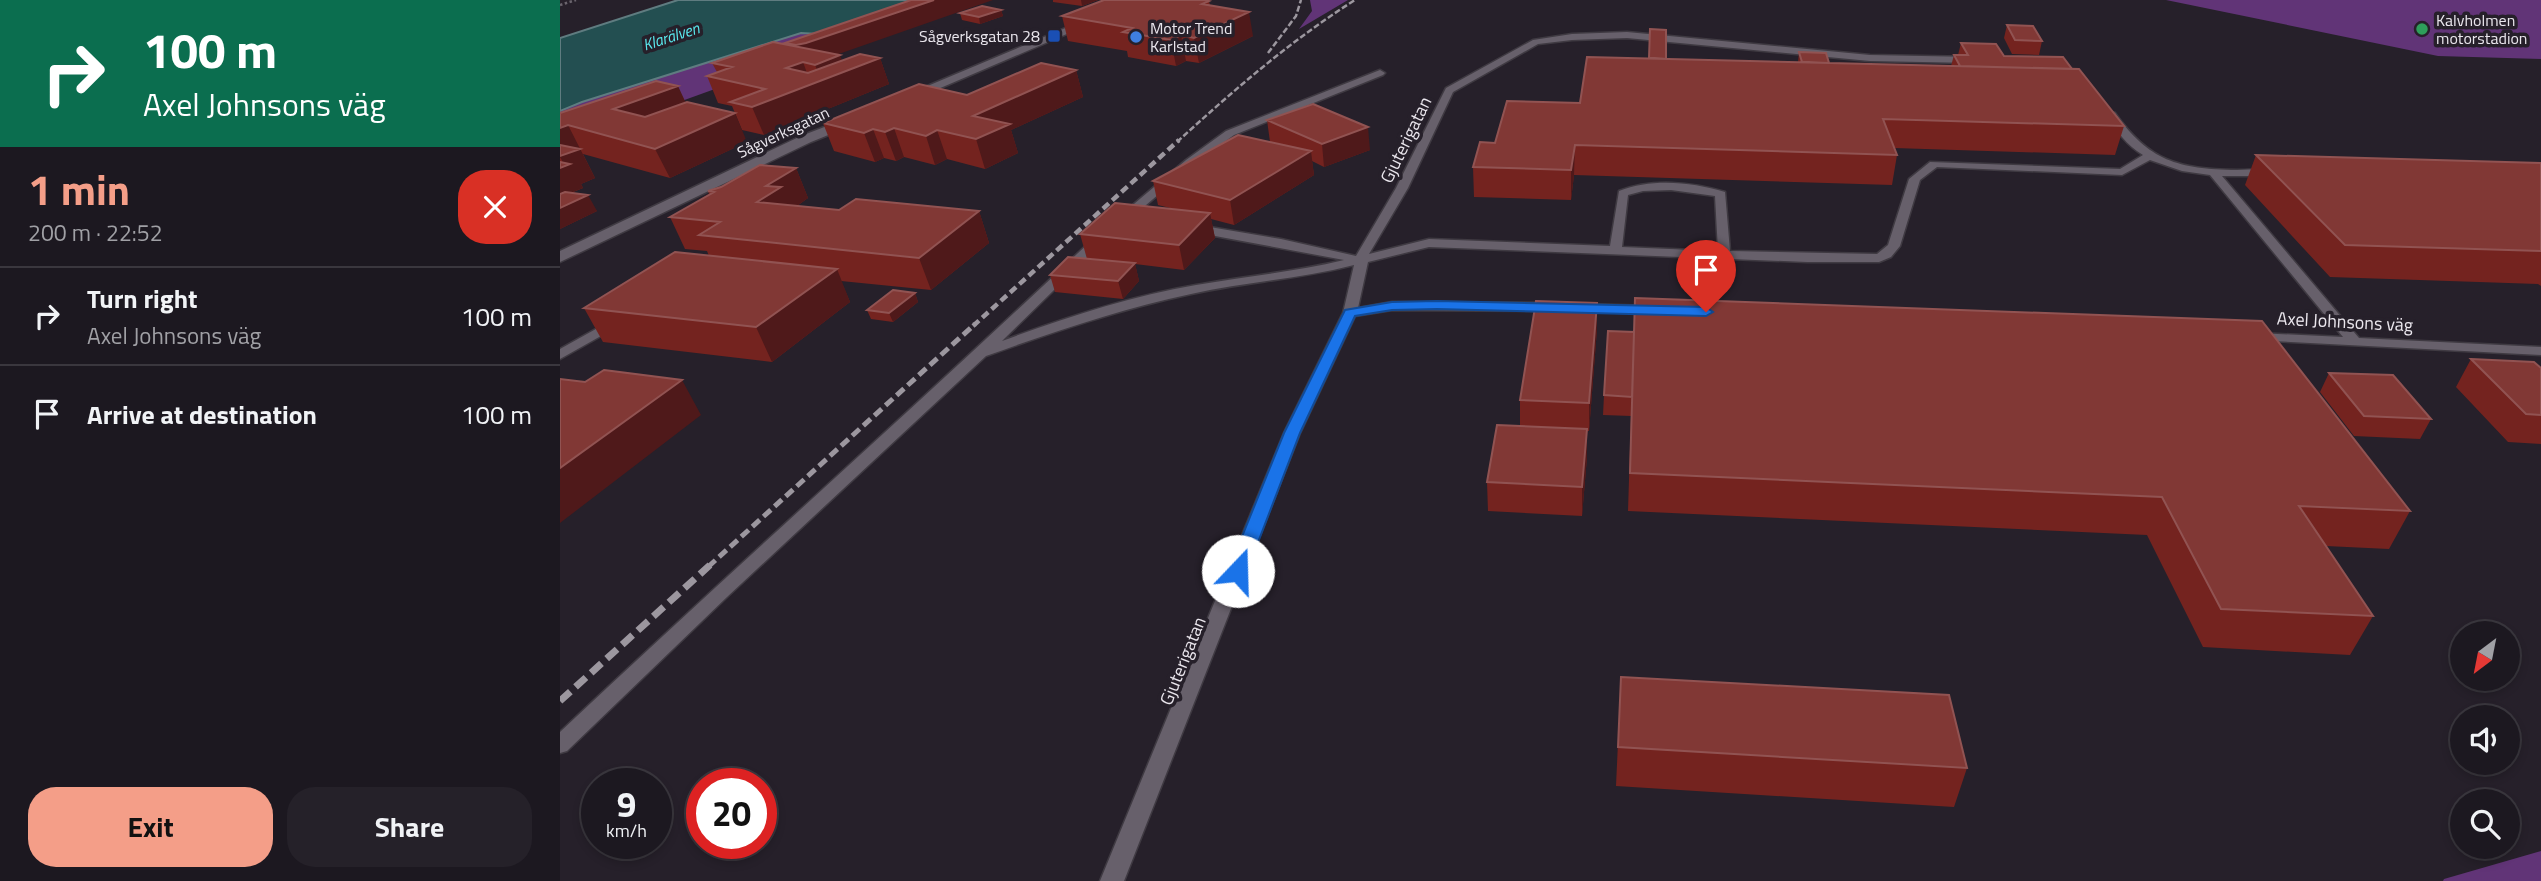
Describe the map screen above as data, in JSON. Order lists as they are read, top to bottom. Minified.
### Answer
{"streets":{"street":["Sågverksgatan"],"lane":["Gjuterigatan","Axel Johnsons väg"]},"water":["Klarälven"],"places":{"other":["Kalvholmen motorstadion","Motor Trend Karlstad"],"transit":["Sågverksgatan 28"]},"north":"bottom left","page":{"turn":["100 m","Axel Johnsons väg"],"heading":["1 min","200 m · 22:52"],"list":[{"name":"Turn right","note":"Axel Johnsons väg","value":"100 m"},{"name":"Arrive at destination","value":"100 m"}],"speed":"9 km/h","limit":"20","buttons":["Exit","Share"]}}
